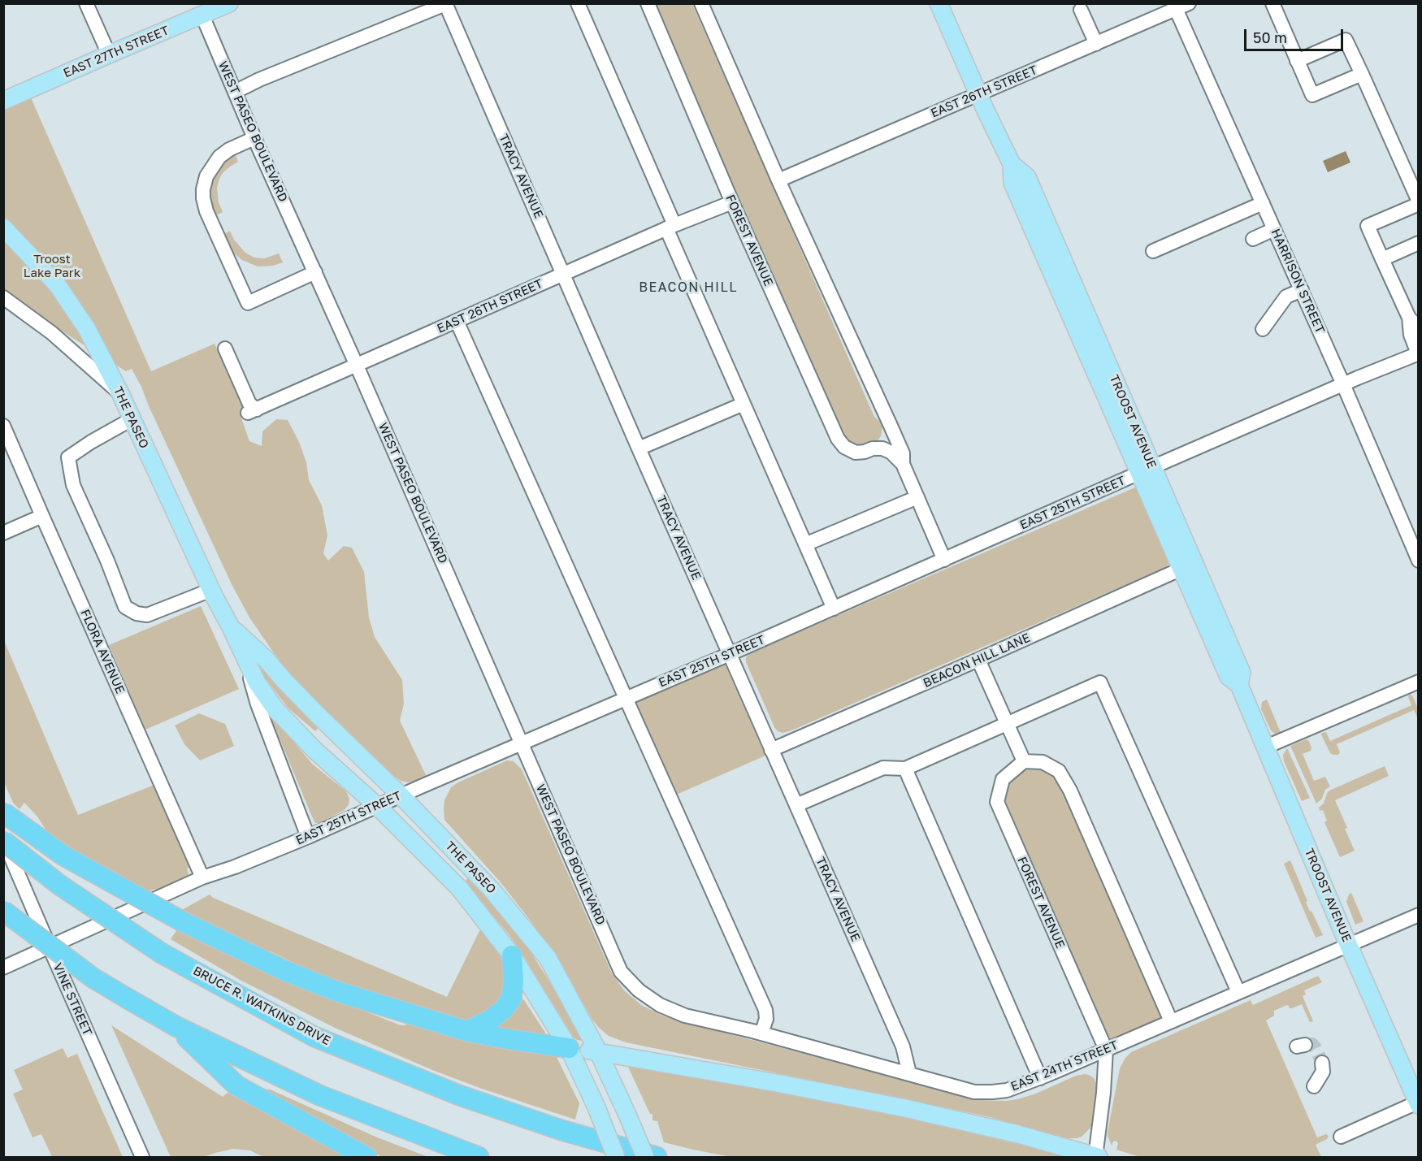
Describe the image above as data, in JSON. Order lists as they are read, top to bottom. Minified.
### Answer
{"streets":{"highway":["BRUCE R. WATKINS DRIVE"],"main road":["EAST 27TH STREET","THE PASEO","TROOST AVENUE"],"street":["EAST 26TH STREET","WEST PASEO BOULEVARD","TRACY AVENUE","FOREST AVENUE","HARRISON STREET","EAST 25TH STREET","FLORA AVENUE","BEACON HILL LANE","VINE STREET","EAST 24TH STREET"]},"crossings":[["EAST 27TH STREET","WEST PASEO BOULEVARD"],["EAST 26TH STREET","WEST PASEO BOULEVARD"],["EAST 26TH STREET","TRACY AVENUE"],["EAST 26TH STREET","FOREST AVENUE"],["EAST 26TH STREET","HARRISON STREET"],["EAST 26TH STREET","TROOST AVENUE"],["WEST PASEO BOULEVARD","EAST 25TH STREET"],["WEST PASEO BOULEVARD","EAST 24TH STREET"],["TRACY AVENUE","EAST 25TH STREET"],["TRACY AVENUE","BEACON HILL LANE"],["TRACY AVENUE","EAST 24TH STREET"],["FOREST AVENUE","EAST 25TH STREET"],["FOREST AVENUE","EAST 24TH STREET"],["HARRISON STREET","EAST 25TH STREET"],["THE PASEO","EAST 25TH STREET"],["TROOST AVENUE","EAST 25TH STREET"],["TROOST AVENUE","BEACON HILL LANE"],["TROOST AVENUE","EAST 24TH STREET"],["EAST 25TH STREET","FLORA AVENUE"],["EAST 25TH STREET","VINE STREET"],["VINE STREET","BRUCE R. WATKINS DRIVE"]],"districts":["BEACON HILL"],"parks":["Troost Lake Park"],"scale_bar":"50 m"}
